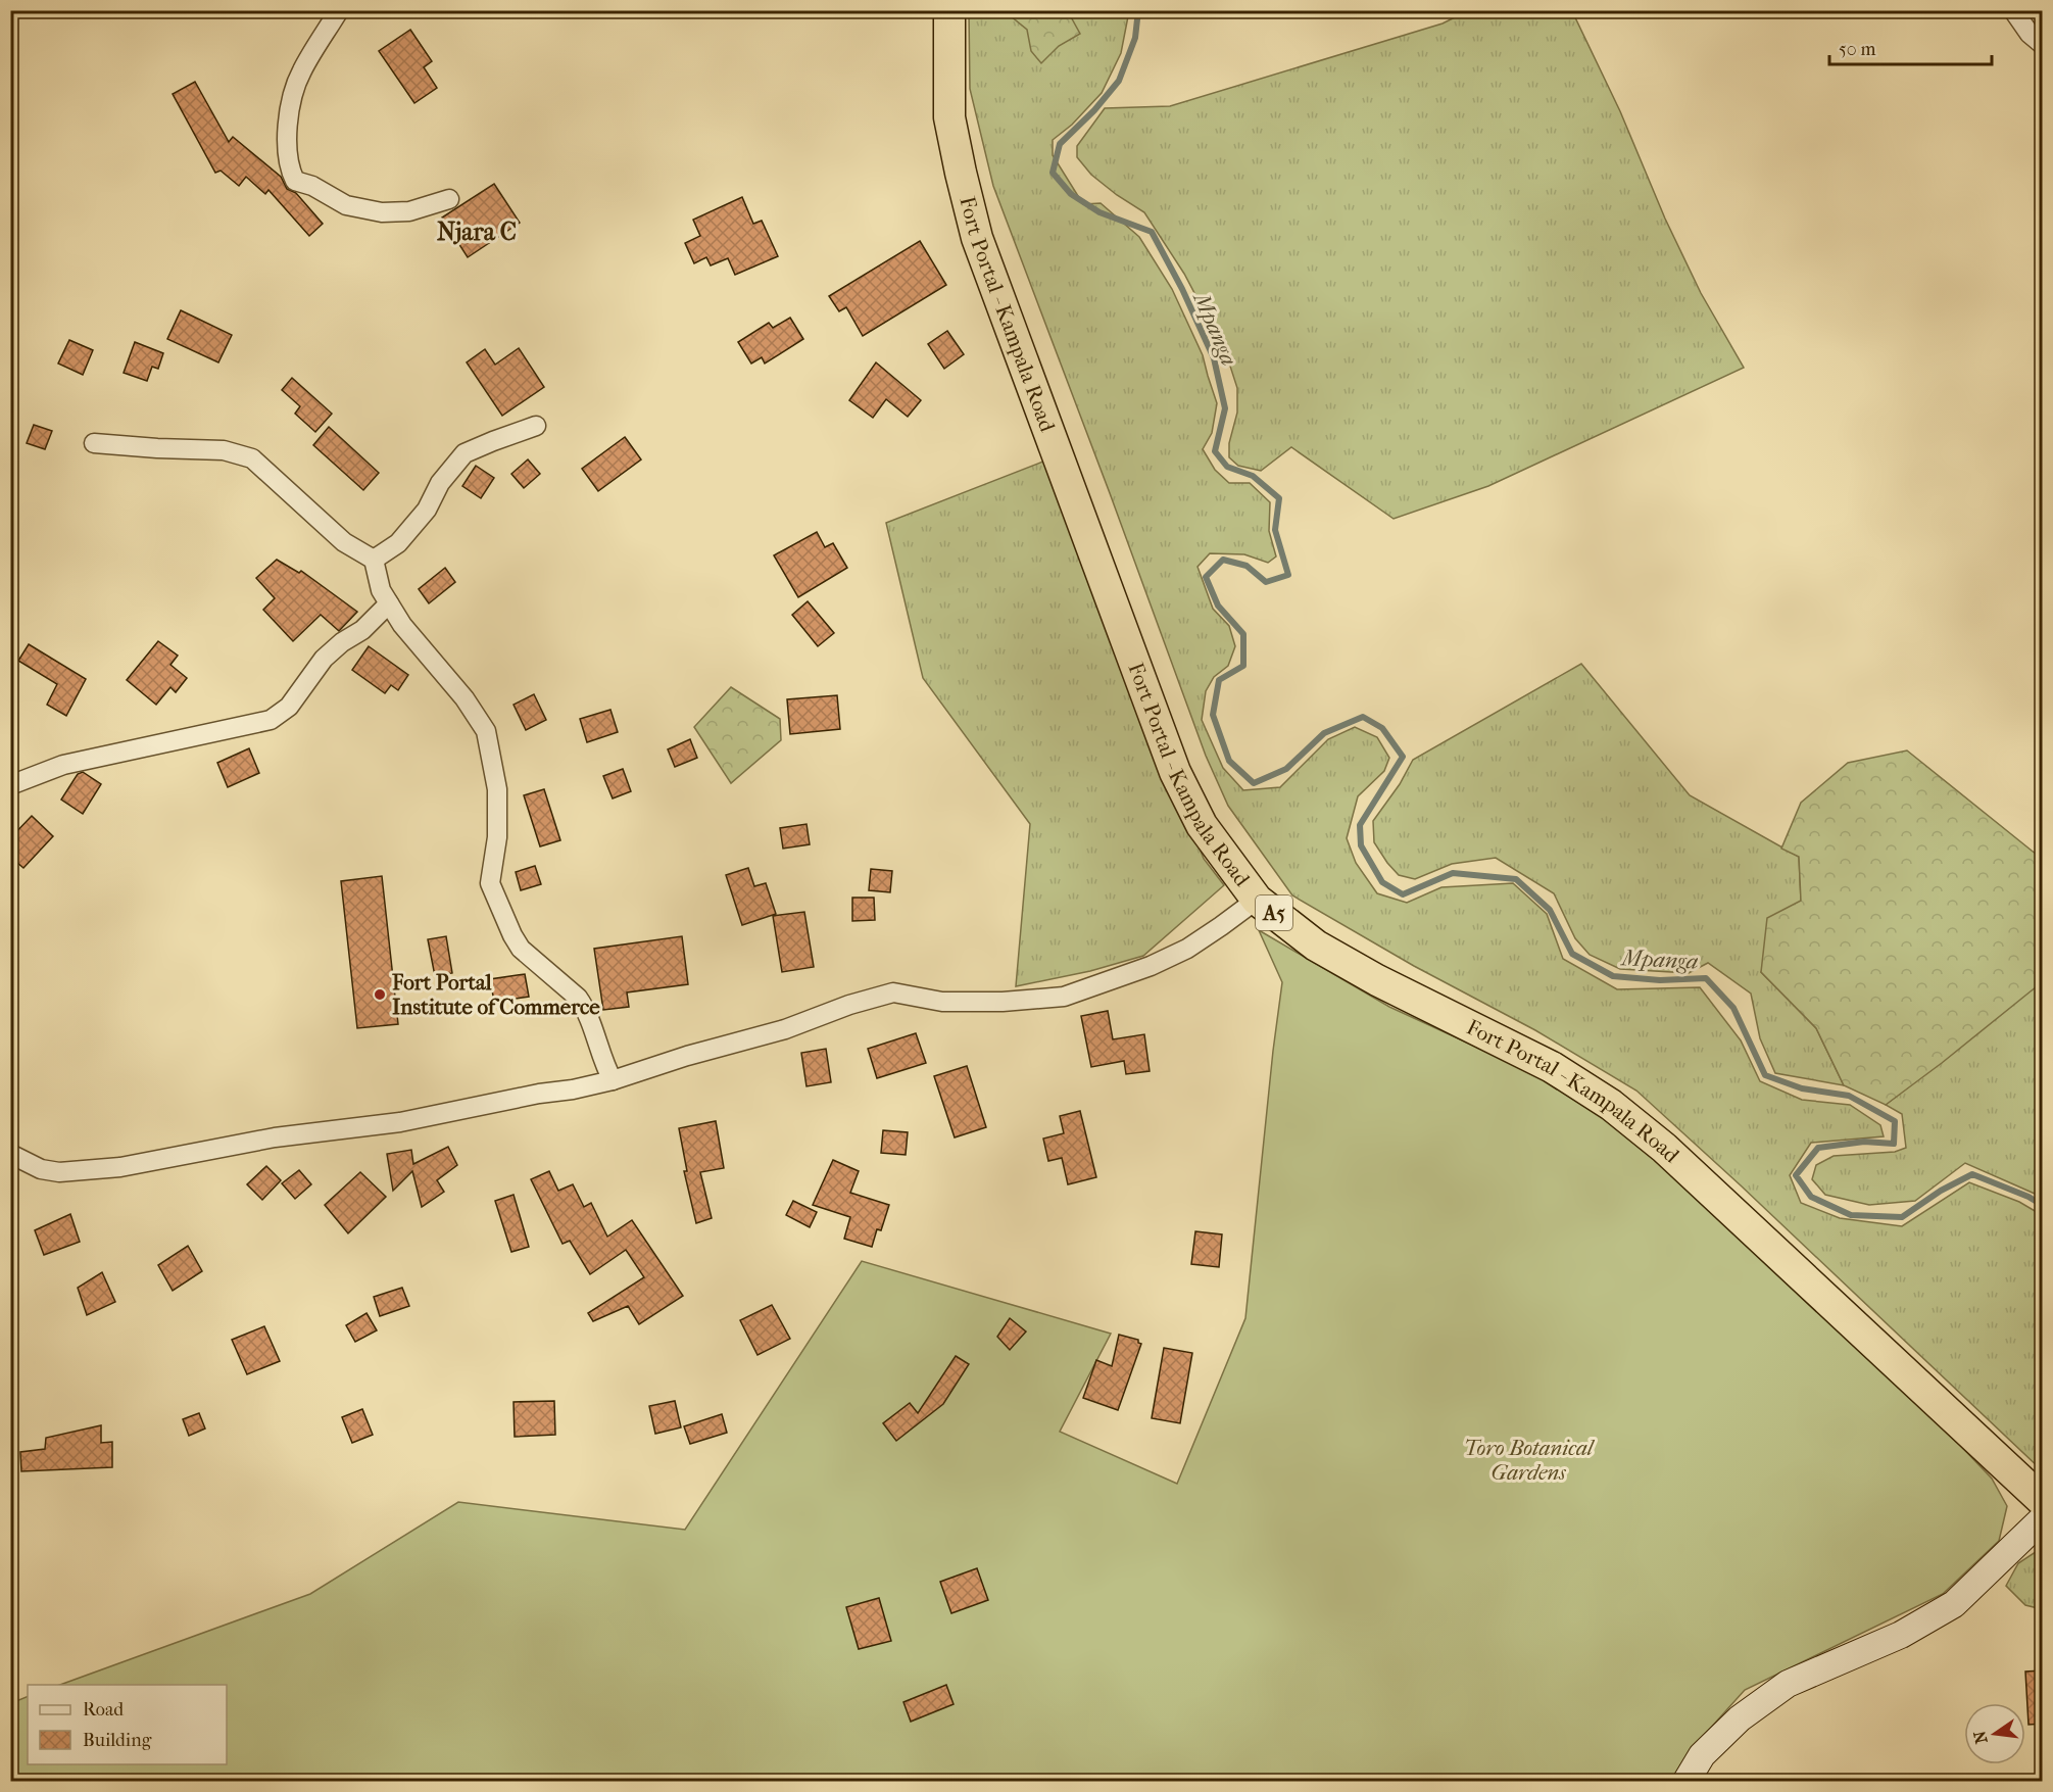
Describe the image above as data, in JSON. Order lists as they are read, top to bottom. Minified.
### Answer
{"streets":{"highway":["Fort Portal - Kampala Road","A5"]},"districts":["Njara C"],"water":["Mpanga"],"parks":["Toro Botanical Gardens"],"places":["Fort Portal Institute of Commerce"],"legend":["Road","Building"],"scale_bar":"50 m","north":"left"}
